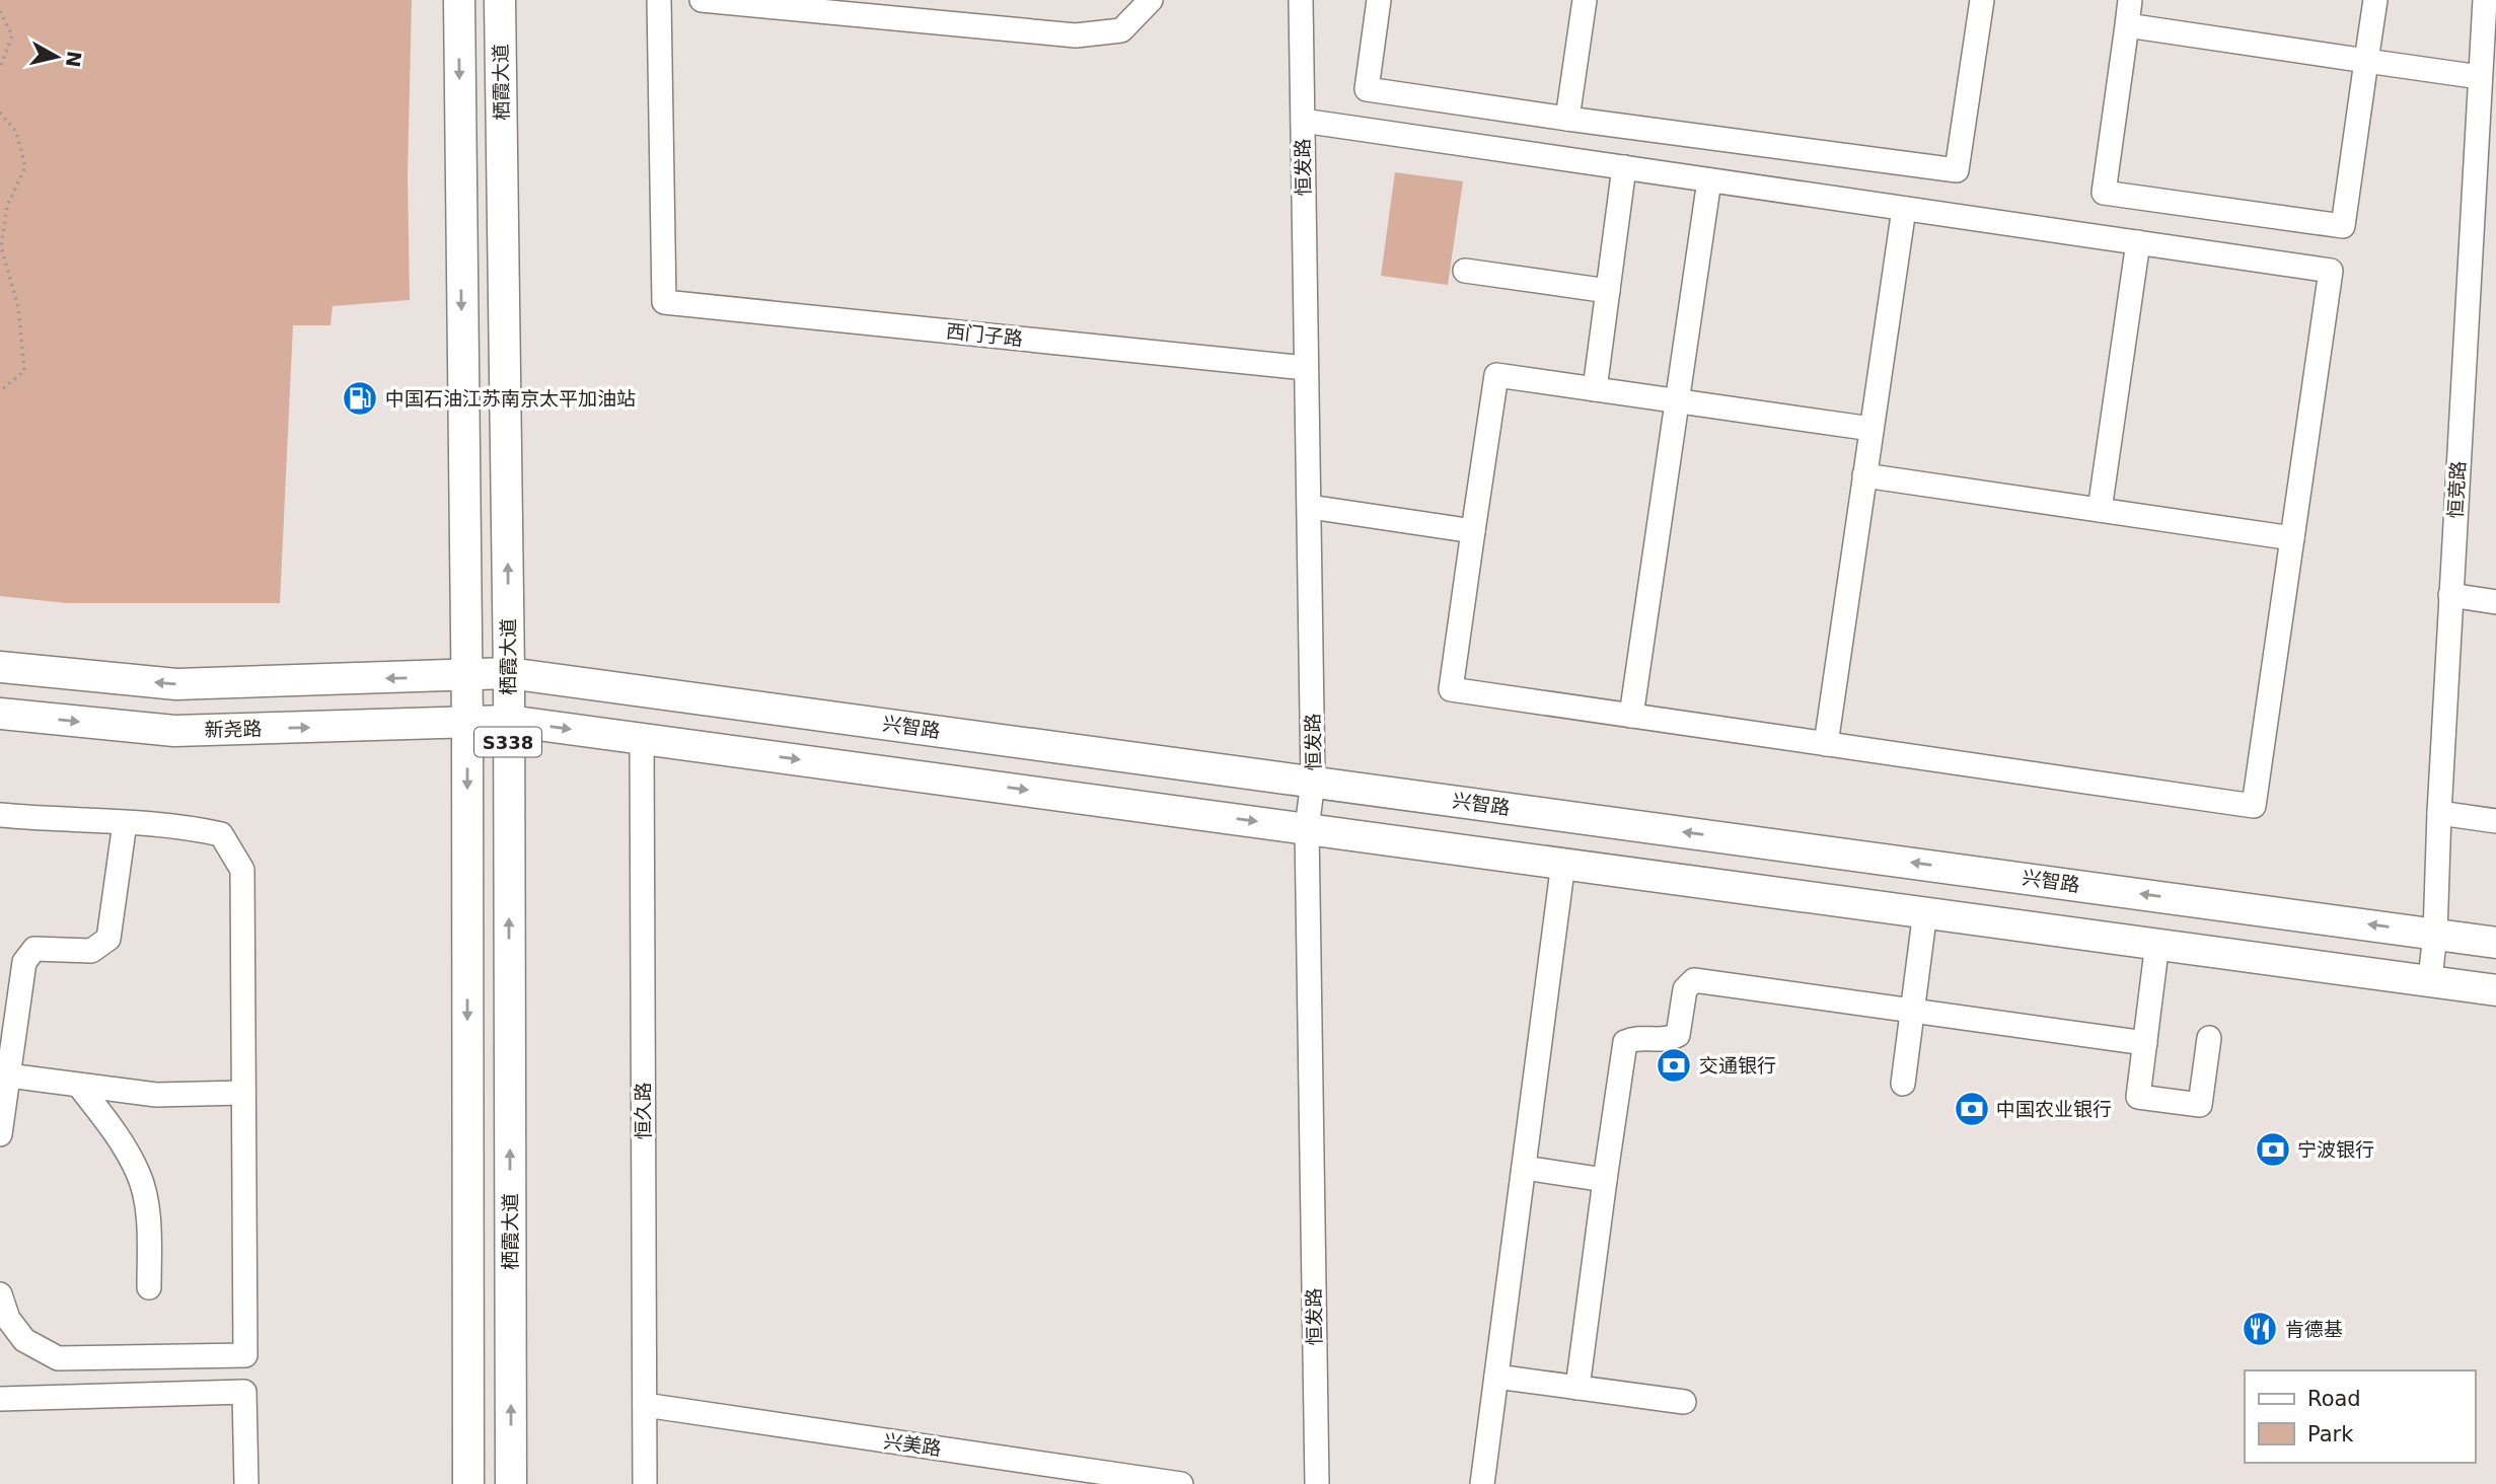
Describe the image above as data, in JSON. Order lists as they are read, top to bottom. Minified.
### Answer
{"streets":{"main road":["栖霞大道","兴智路","新尧路","S338"],"street":["恒发路","西门子路","恒竞路","恒久路","兴美路"]},"crossings":[["栖霞大道","兴智路"],["栖霞大道","新尧路"],["恒发路","西门子路"],["恒发路","兴智路"],["恒竞路","兴智路"],["恒久路","兴美路"]],"places":{"fuel station":["中国石油江苏南京太平加油站"],"bank":["交通银行","中国农业银行","宁波银行"],"restaurant":["肯德基"]},"legend":["Road","Park"],"north":"right"}
